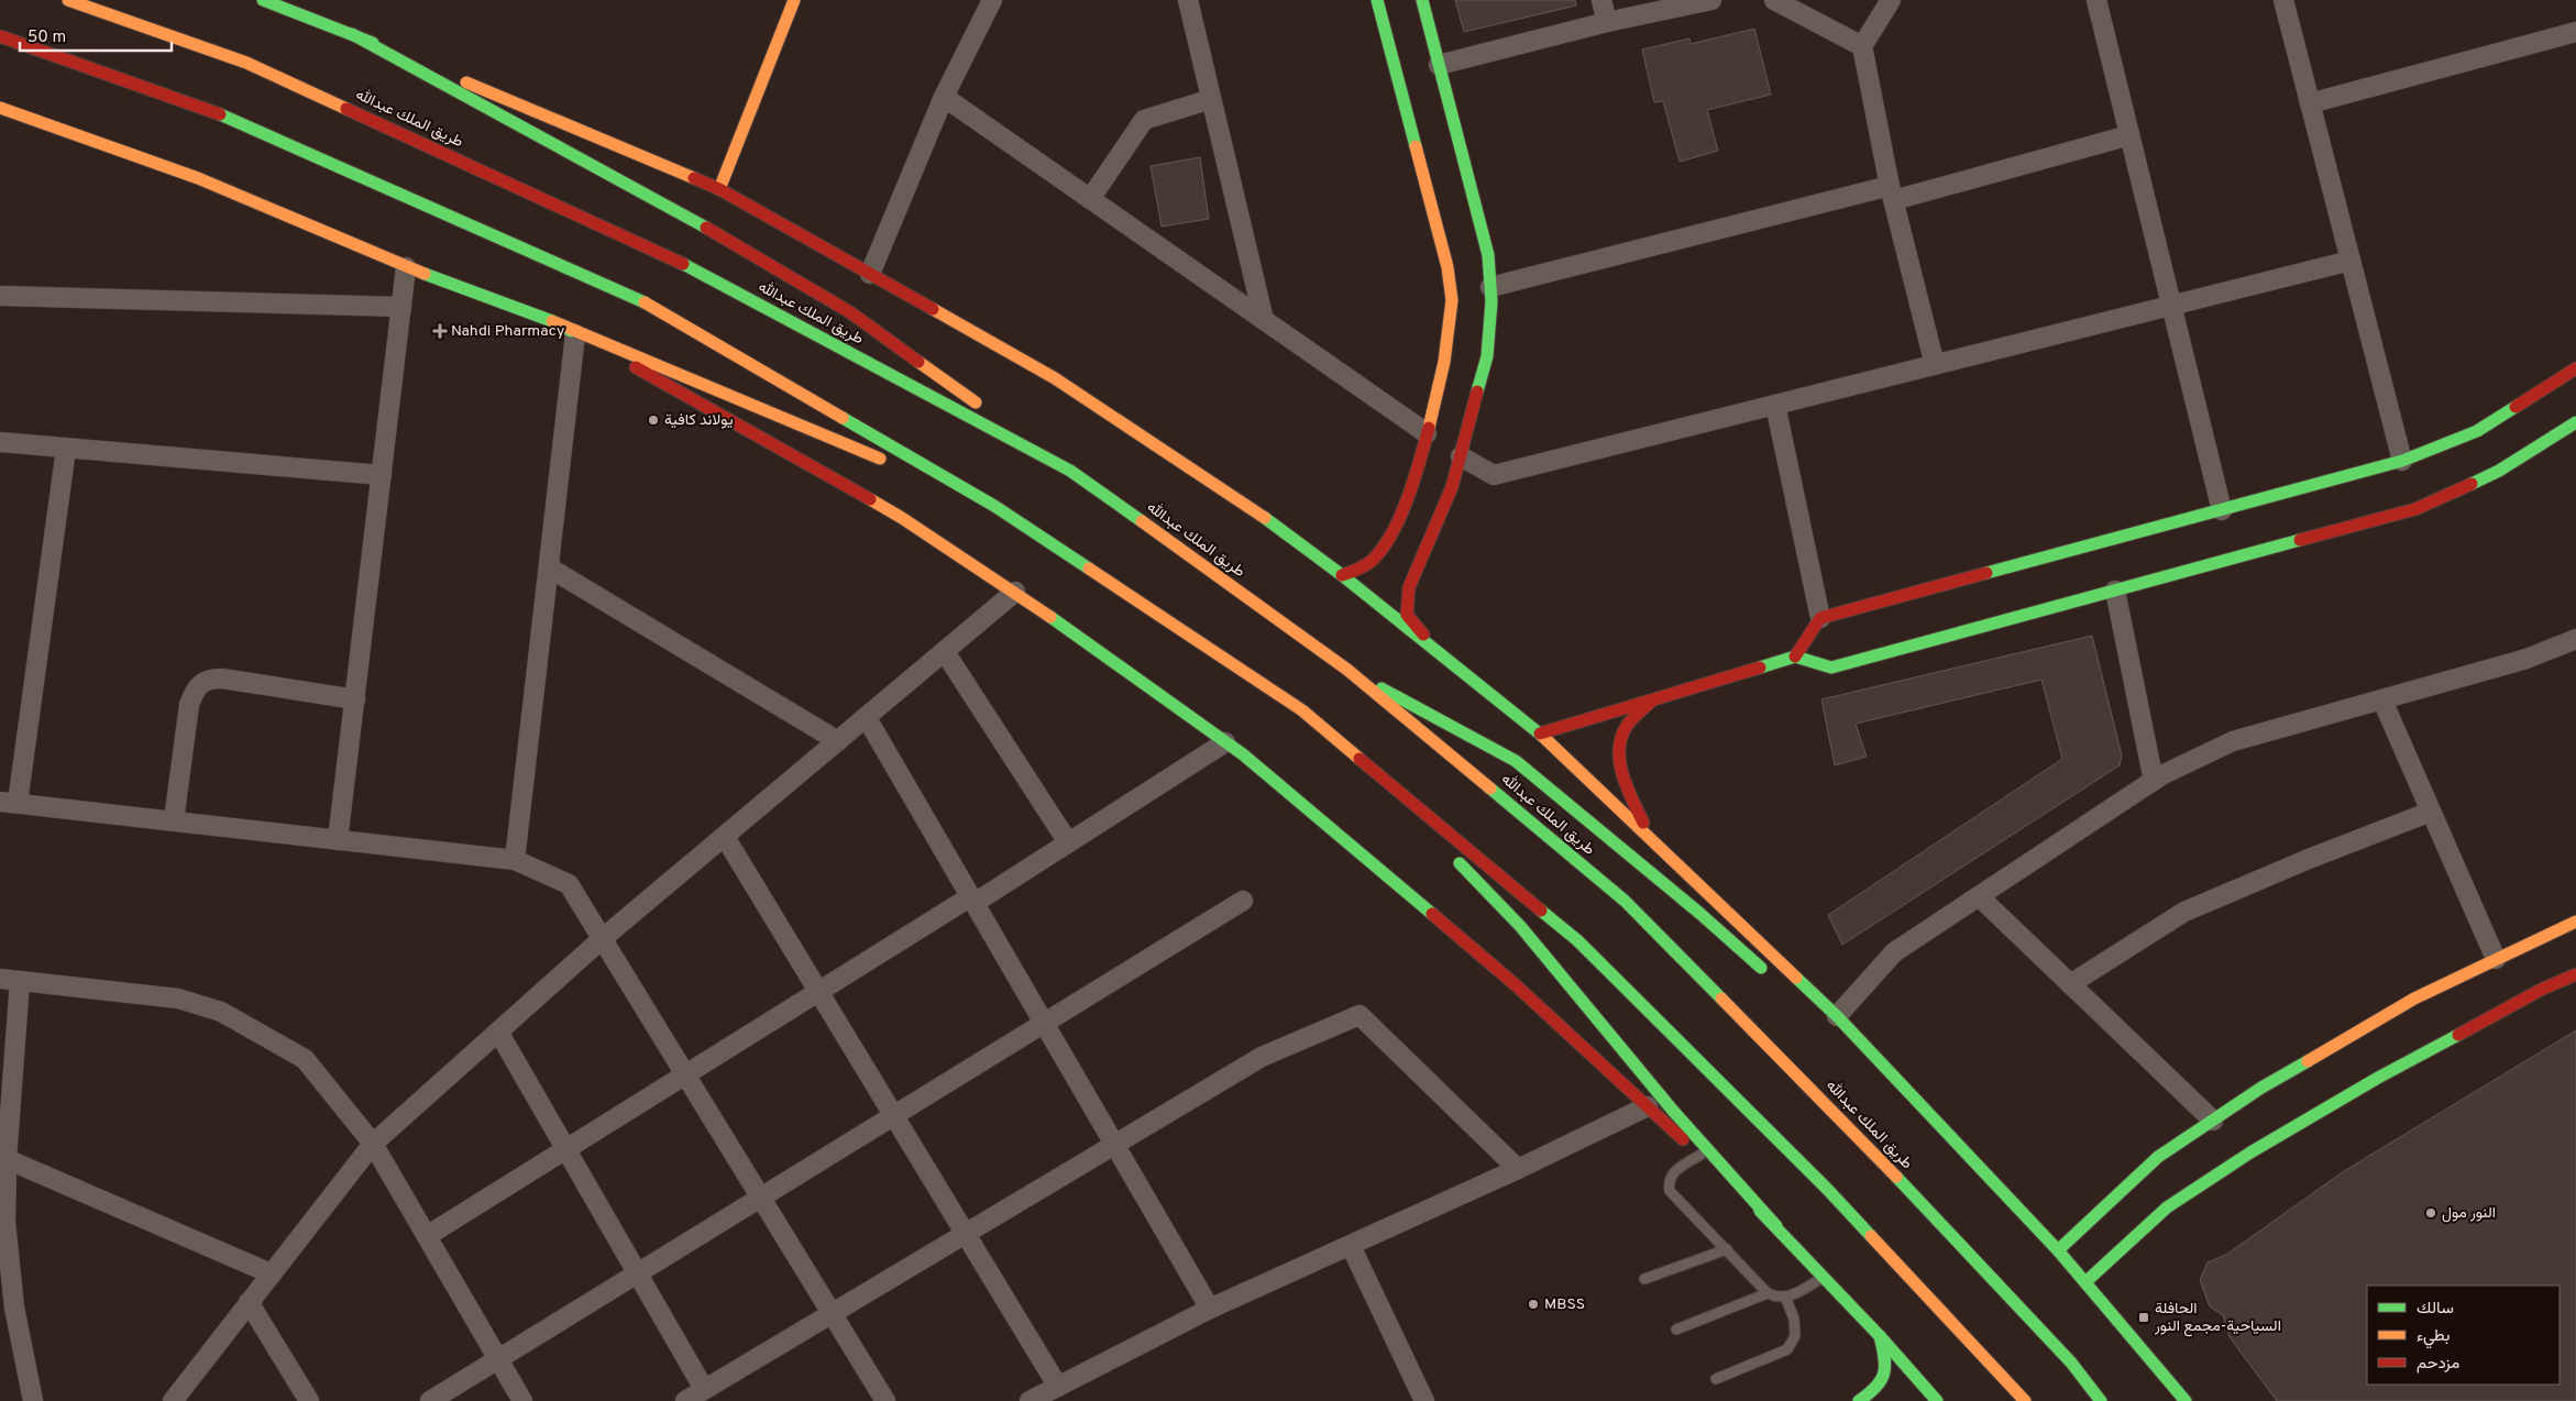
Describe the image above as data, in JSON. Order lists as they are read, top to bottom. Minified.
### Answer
{"streets":{"main road":["طريق الملك عبدالله"]},"places":{"health":["Nahdi Pharmacy"],"other":["يولاند كافية","النور مول","MBSS"],"transit":["الحافلة السياحية-مجمع النور"]},"legend":["سالك","بطيء","مزدحم"],"scale_bar":"50 m"}
